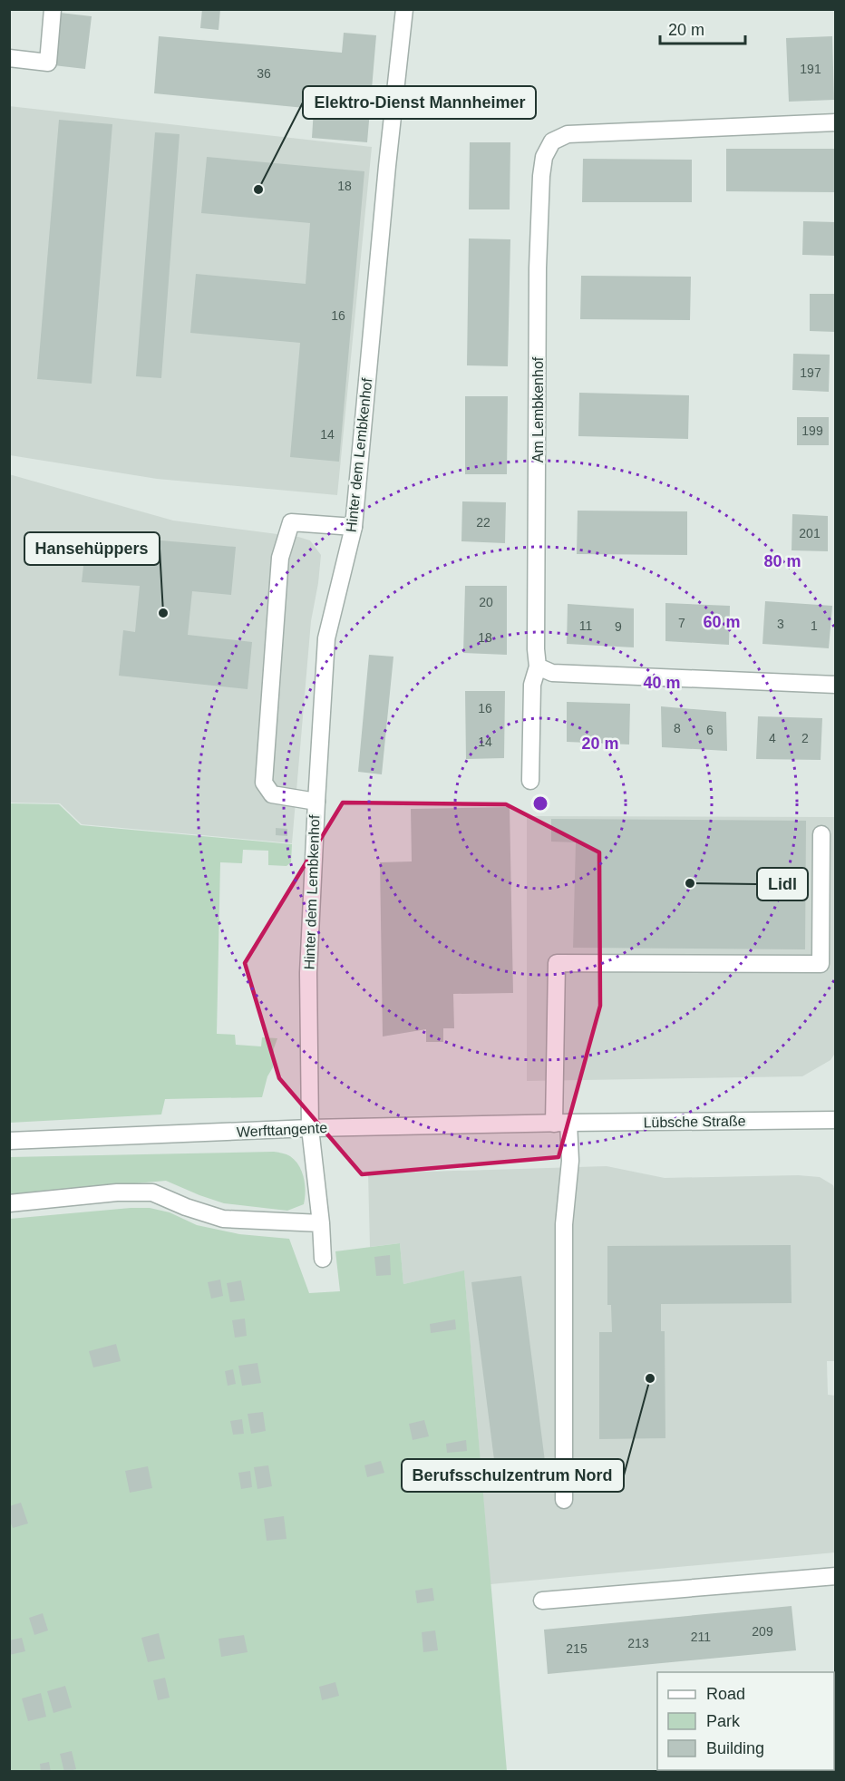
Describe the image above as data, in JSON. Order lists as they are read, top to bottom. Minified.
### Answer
{"streets":{"street":["Am Lembkenhof","Hinter dem Lembkenhof","Lübsche Straße","Werfttangente"]},"crossings":[["Hinter dem Lembkenhof","Werfttangente"],["Lübsche Straße","Werfttangente"]],"places":["Elektro-Dienst Mannheimer","Hansehüppers","Lidl","Berufsschulzentrum Nord"],"house_numbers":["191","36","18","16","197","199","14","22","201","20","7","3","11","1","9","18","16","8","6","4","2","14","209","211","213","215"],"legend":["Road","Park","Building"],"scale_bar":"20 m","rings":["80 m","60 m","40 m","20 m"]}
